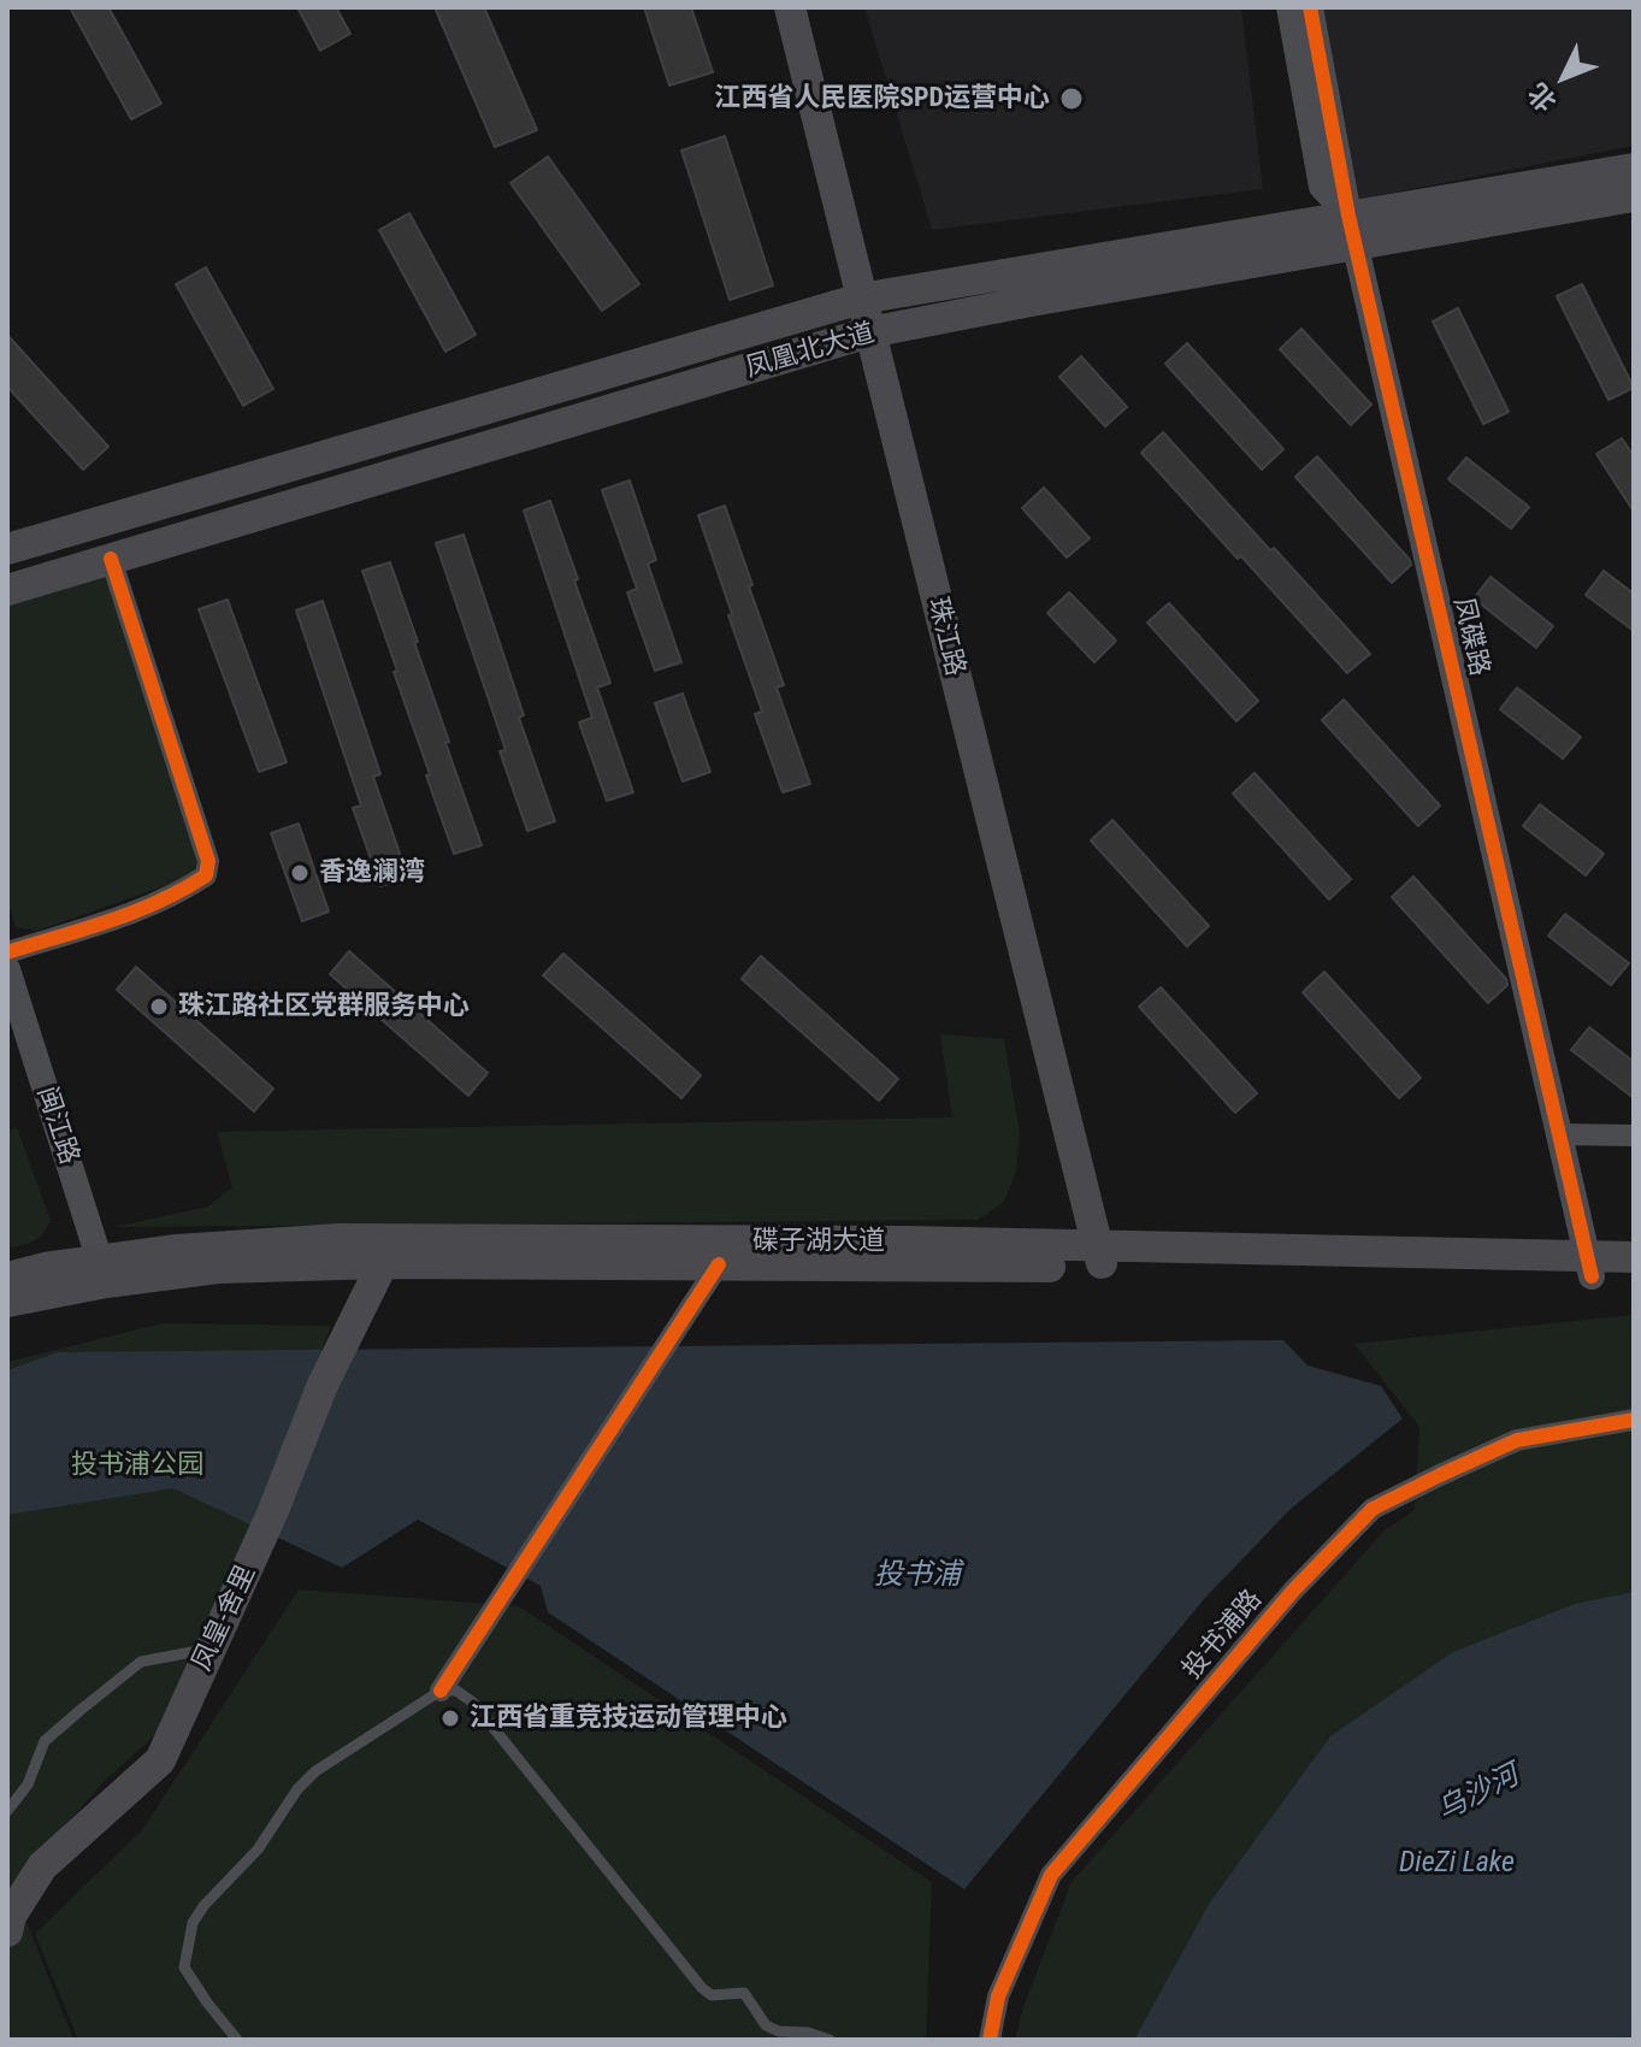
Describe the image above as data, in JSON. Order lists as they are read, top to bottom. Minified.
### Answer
{"streets":{"main road":["凤凰北大道","珠江路","碟子湖大道","凤皇-舍里"],"street":["凤碟路","闽江路","投书浦路"]},"crossings":[["凤凰北大道","珠江路"],["凤凰北大道","凤碟路"],["珠江路","碟子湖大道"],["凤碟路","碟子湖大道"],["闽江路","碟子湖大道"],["碟子湖大道","凤皇-舍里"]],"water":["投书浦","乌沙河","DieZi Lake"],"parks":["投书浦公园"],"places":["江西省人民医院SPD运营中心","香逸澜湾","珠江路社区党群服务中心","江西省重竞技运动管理中心"],"north":"bottom left"}
